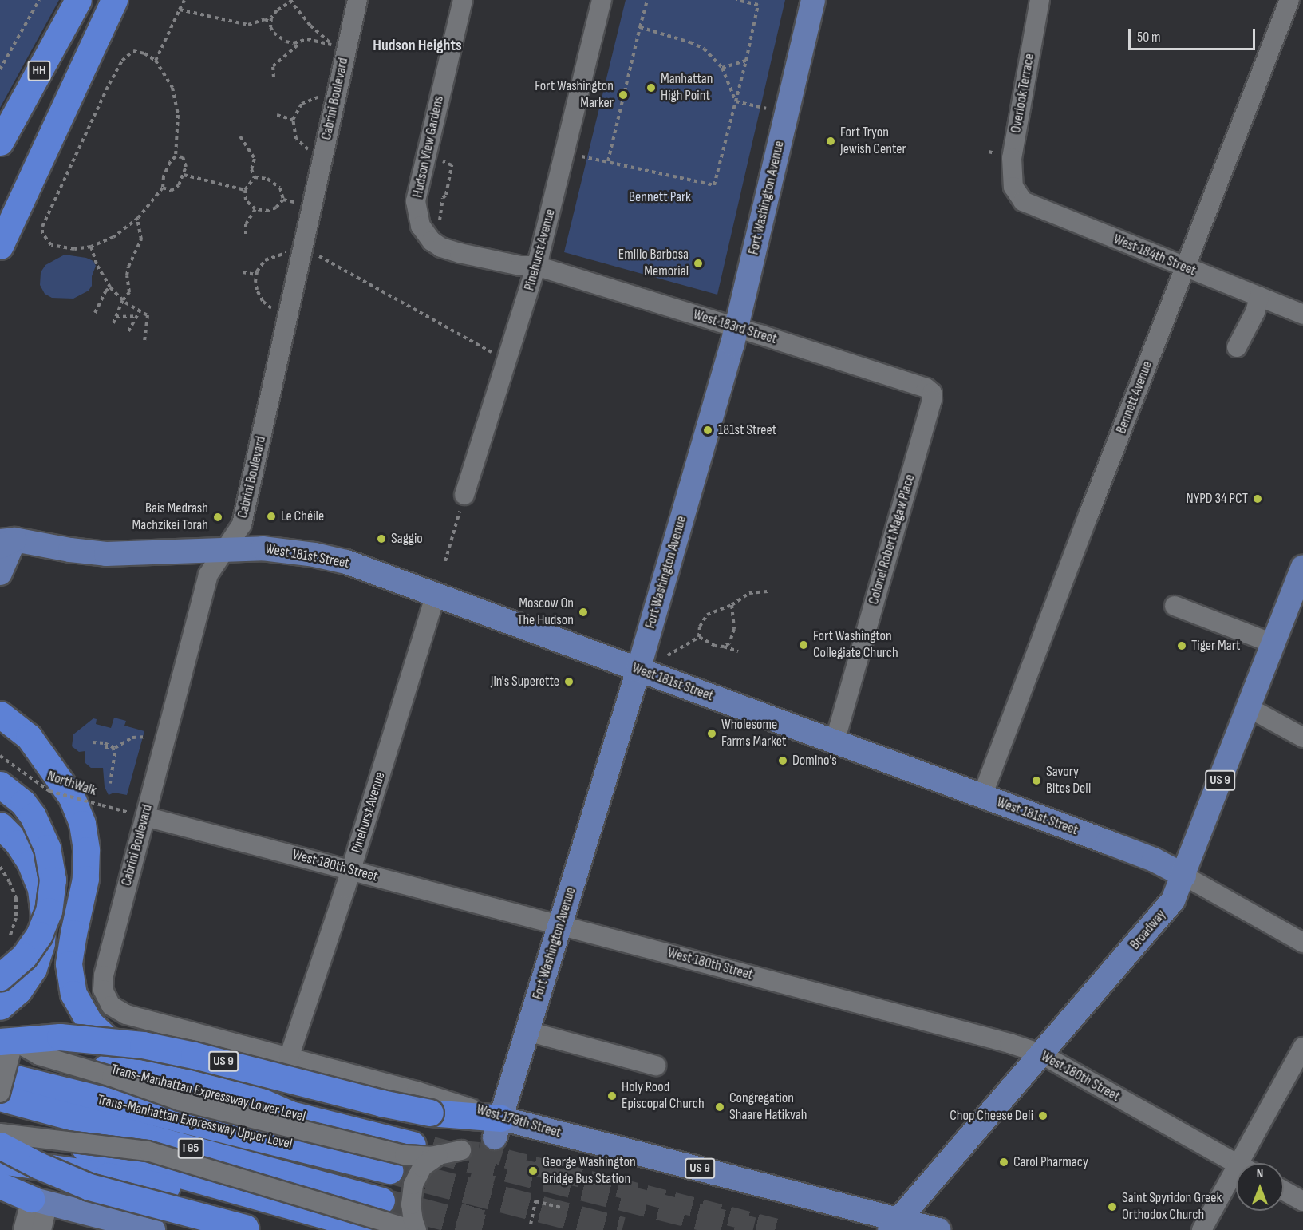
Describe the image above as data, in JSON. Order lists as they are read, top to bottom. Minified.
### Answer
{"streets":{"highway":["HH","US 9","Trans-Manhattan Expressway Lower Level","Trans-Manhattan Expressway Upper Level","I 95"],"main road":["Fort Washington Avenue","West 181st Street","Broadway","West 179th Street"],"street":["Overlook Terrace","Cabrini Boulevard","Hudson View Gardens","Pinehurst Avenue","West 184th Street","West 183rd Street","Bennett Avenue","Colonel Robert Magaw Place","West 180th Street"],"path":["NorthWalk"]},"crossings":[["Overlook Terrace","West 184th Street"],["Cabrini Boulevard","West 181st Street"],["Cabrini Boulevard","NorthWalk"],["Cabrini Boulevard","West 180th Street"],["Cabrini Boulevard","West 179th Street"],["Hudson View Gardens","Pinehurst Avenue"],["Hudson View Gardens","West 183rd Street"],["Fort Washington Avenue","West 183rd Street"],["Fort Washington Avenue","West 181st Street"],["Fort Washington Avenue","US 9"],["Fort Washington Avenue","West 180th Street"],["Fort Washington Avenue","West 179th Street"],["Pinehurst Avenue","West 183rd Street"],["Pinehurst Avenue","West 181st Street"],["Pinehurst Avenue","West 180th Street"],["Pinehurst Avenue","West 179th Street"],["West 184th Street","Bennett Avenue"],["West 183rd Street","Colonel Robert Magaw Place"],["Bennett Avenue","West 181st Street"],["Colonel Robert Magaw Place","West 181st Street"],["West 181st Street","Broadway"],["US 9","Trans-Manhattan Expressway Lower Level"],["US 9","West 179th Street"],["NorthWalk","West 180th Street"],["West 180th Street","Broadway"],["Broadway","West 179th Street"]],"districts":["Hudson Heights"],"parks":["Bennett Park"],"places":["Manhattan High Point","Fort Washington Marker","Fort Tryon Jewish Center","Emilio Barbosa Memorial","181st Street","NYPD 34 PCT","Le Chéile","Bais Medrash Machzikei Torah","Saggio","Moscow On The Hudson","Fort Washington Collegiate Church","Tiger Mart","Jin's Superette","Wholesome Farms Market","Domino's","Savory Bites Deli","Holy Rood Episcopal Church","Congregation Shaare Hatikvah","Chop Cheese Deli","Carol Pharmacy","George Washington Bridge Bus Station","Saint Spyridon Greek Orthodox Church"],"scale_bar":"50 m","north":"top"}
